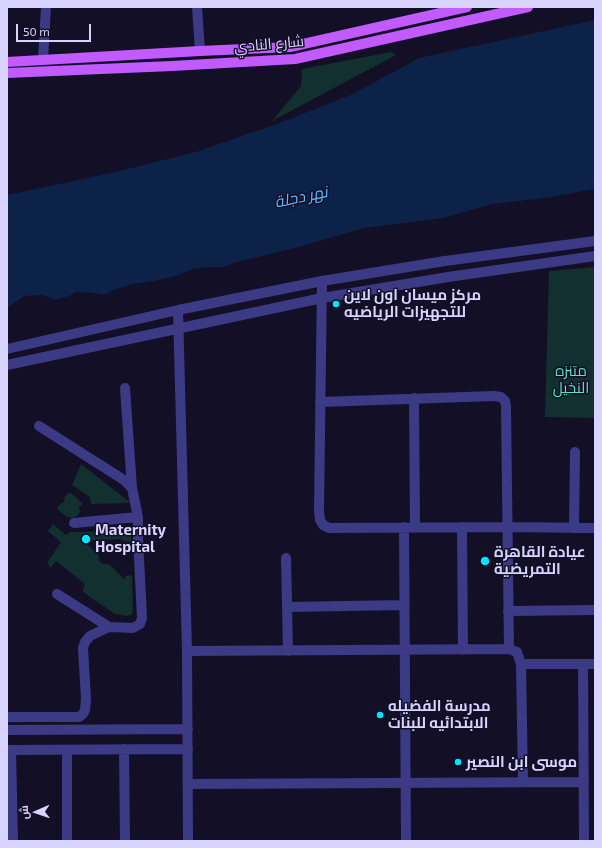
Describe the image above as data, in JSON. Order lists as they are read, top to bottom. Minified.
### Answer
{"streets":{"main road":["شارع النادي"]},"water":["نهر دجلة"],"parks":["متنزه النخيل"],"places":["مركز ميسان اون لاين للتجهيزات الرياضيه","Maternity Hospital","عيادة القاهرة التمريضية","مدرسة الفضيله الابتدائيه للبنات","موسى ابن النصير"],"scale_bar":"50 m","north":"left"}
